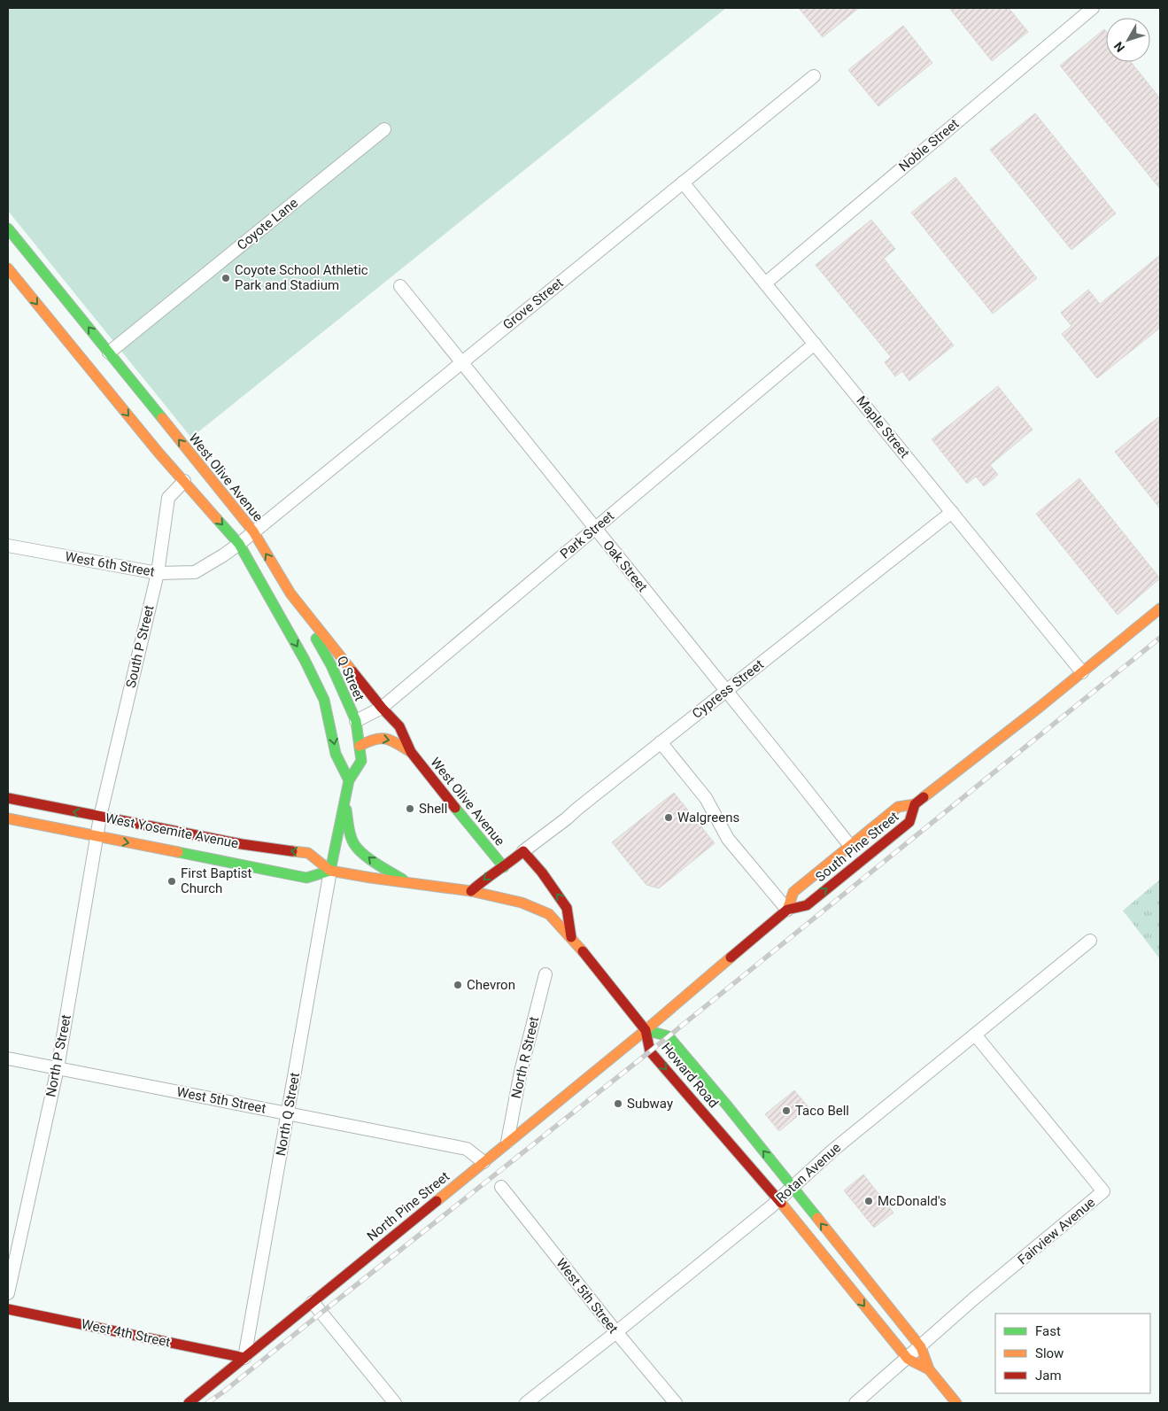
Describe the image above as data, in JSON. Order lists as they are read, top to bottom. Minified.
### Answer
{"streets":{"main road":["West Olive Avenue","Q Street","Cypress Street","West Yosemite Avenue","South Pine Street","Howard Road","North Pine Street","West 4th Street"],"street":["Noble Street","Coyote Lane","Grove Street","Maple Street","Park Street","West 6th Street","Oak Street","South P Street","North P Street","North R Street","West 5th Street","North Q Street","Rotan Avenue","Fairview Avenue"]},"crossings":[["Noble Street","Maple Street"],["Coyote Lane","West Olive Avenue"],["Grove Street","Maple Street"],["Grove Street","West Olive Avenue"],["Grove Street","West 6th Street"],["Grove Street","Oak Street"],["Maple Street","Park Street"],["Maple Street","Cypress Street"],["Maple Street","South Pine Street"],["West Olive Avenue","Park Street"],["West Olive Avenue","West 6th Street"],["West Olive Avenue","Q Street"],["West Olive Avenue","Cypress Street"],["Park Street","Oak Street"],["Park Street","Q Street"],["West 6th Street","South P Street"],["Oak Street","Cypress Street"],["South P Street","West Yosemite Avenue"],["South P Street","North P Street"],["Q Street","West Yosemite Avenue"],["Q Street","North Q Street"],["Cypress Street","West Yosemite Avenue"],["West Yosemite Avenue","North P Street"],["West Yosemite Avenue","North Q Street"],["South Pine Street","Howard Road"],["South Pine Street","North Pine Street"],["North P Street","West 5th Street"],["North R Street","North Pine Street"],["Howard Road","Rotan Avenue"],["Howard Road","North Pine Street"],["Howard Road","Fairview Avenue"],["West 5th Street","North Q Street"],["West 5th Street","Rotan Avenue"],["West 5th Street","North Pine Street"],["North Q Street","North Pine Street"],["North Q Street","West 4th Street"],["Rotan Avenue","Fairview Avenue"],["North Pine Street","West 4th Street"]],"places":["Coyote School Athletic Park and Stadium","Shell","Walgreens","First Baptist Church","Chevron","Subway","Taco Bell","McDonald's"],"legend":["Fast","Slow","Jam"],"north":"bottom left"}
